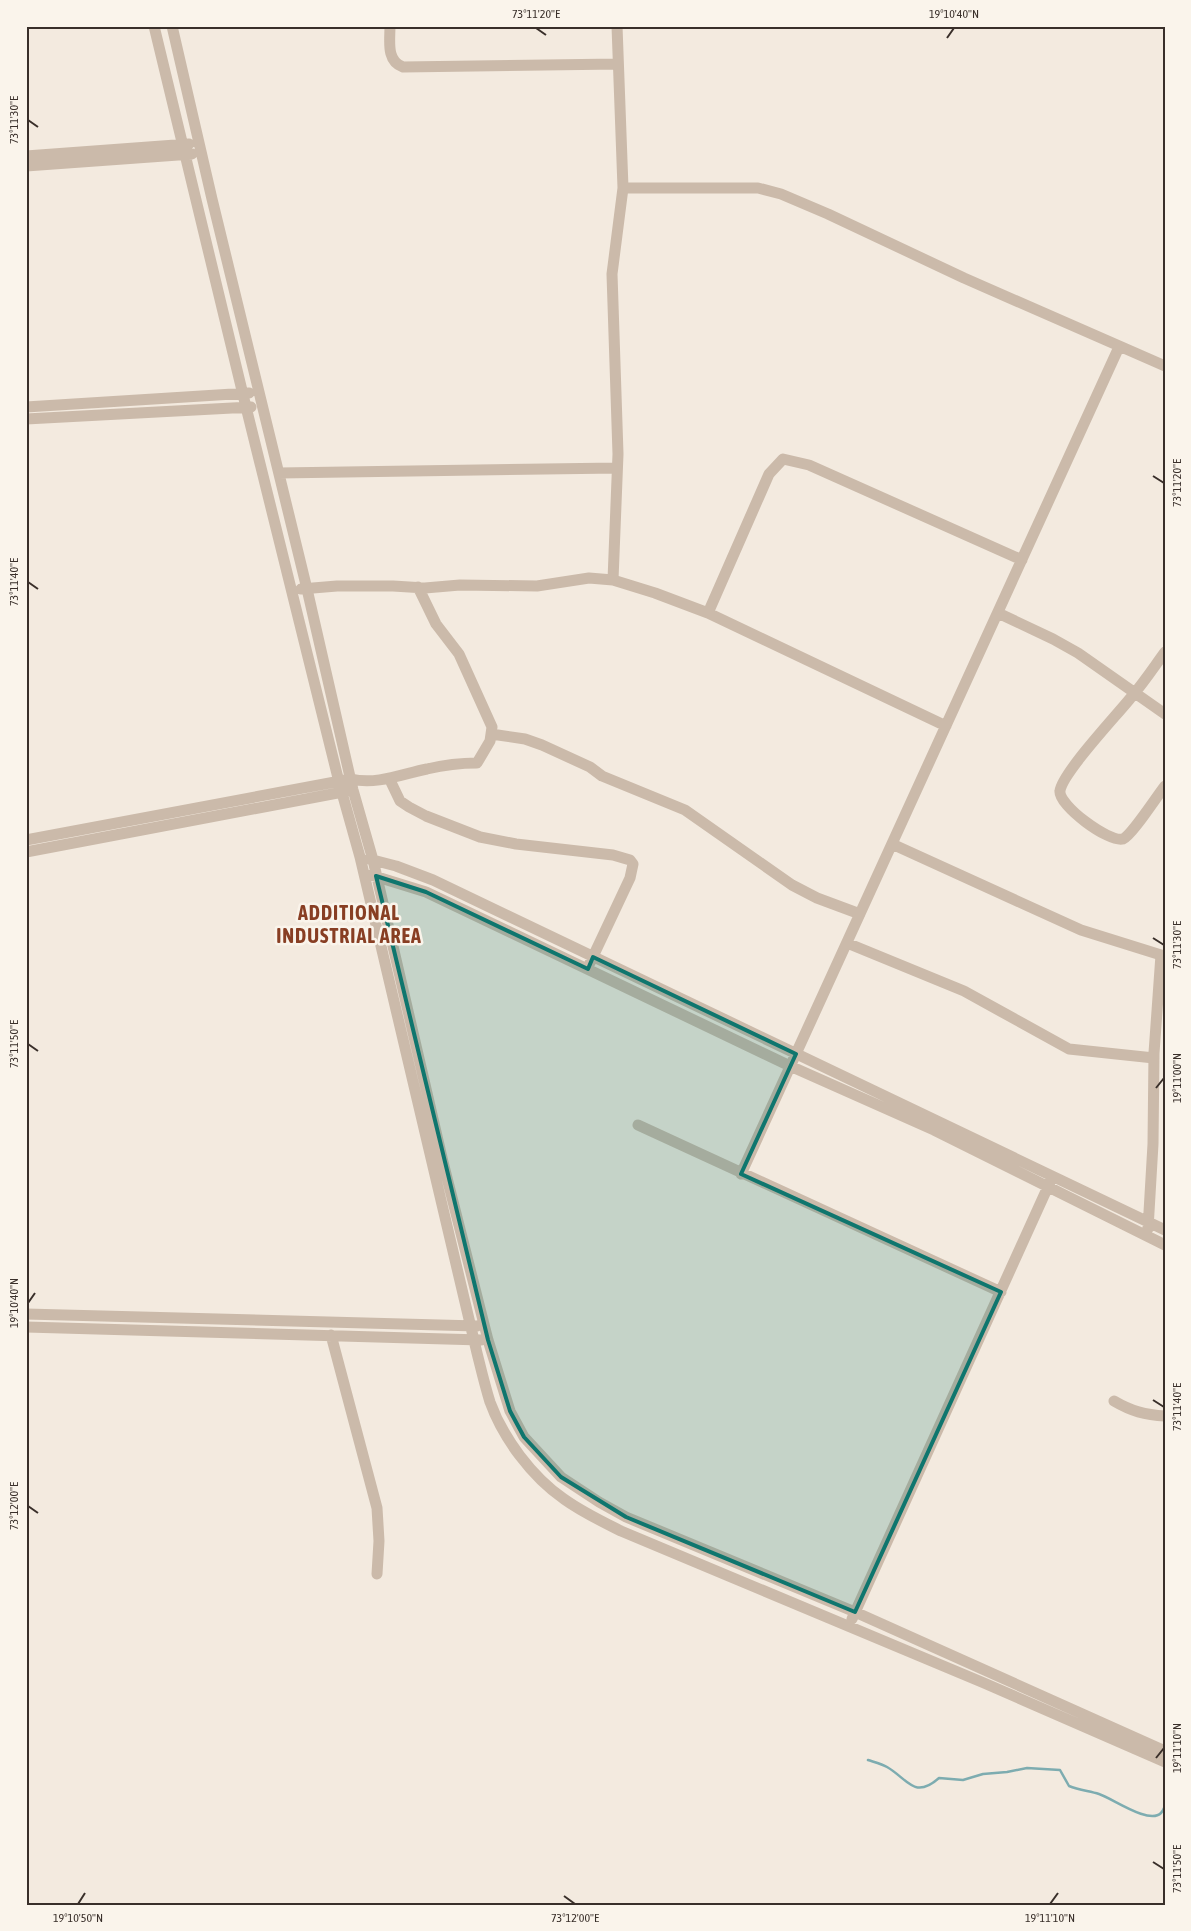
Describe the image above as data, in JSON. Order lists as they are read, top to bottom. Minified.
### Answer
{"districts":["ADDITIONAL INDUSTRIAL AREA"],"coordinates":["73°11'20\"E","19°10'40\"N","73°11'30\"E","73°11'40\"E","73°11'50\"E","19°11'00\"N","73°12'00\"E","19°11'10\"N","19°10'50\"N"]}
